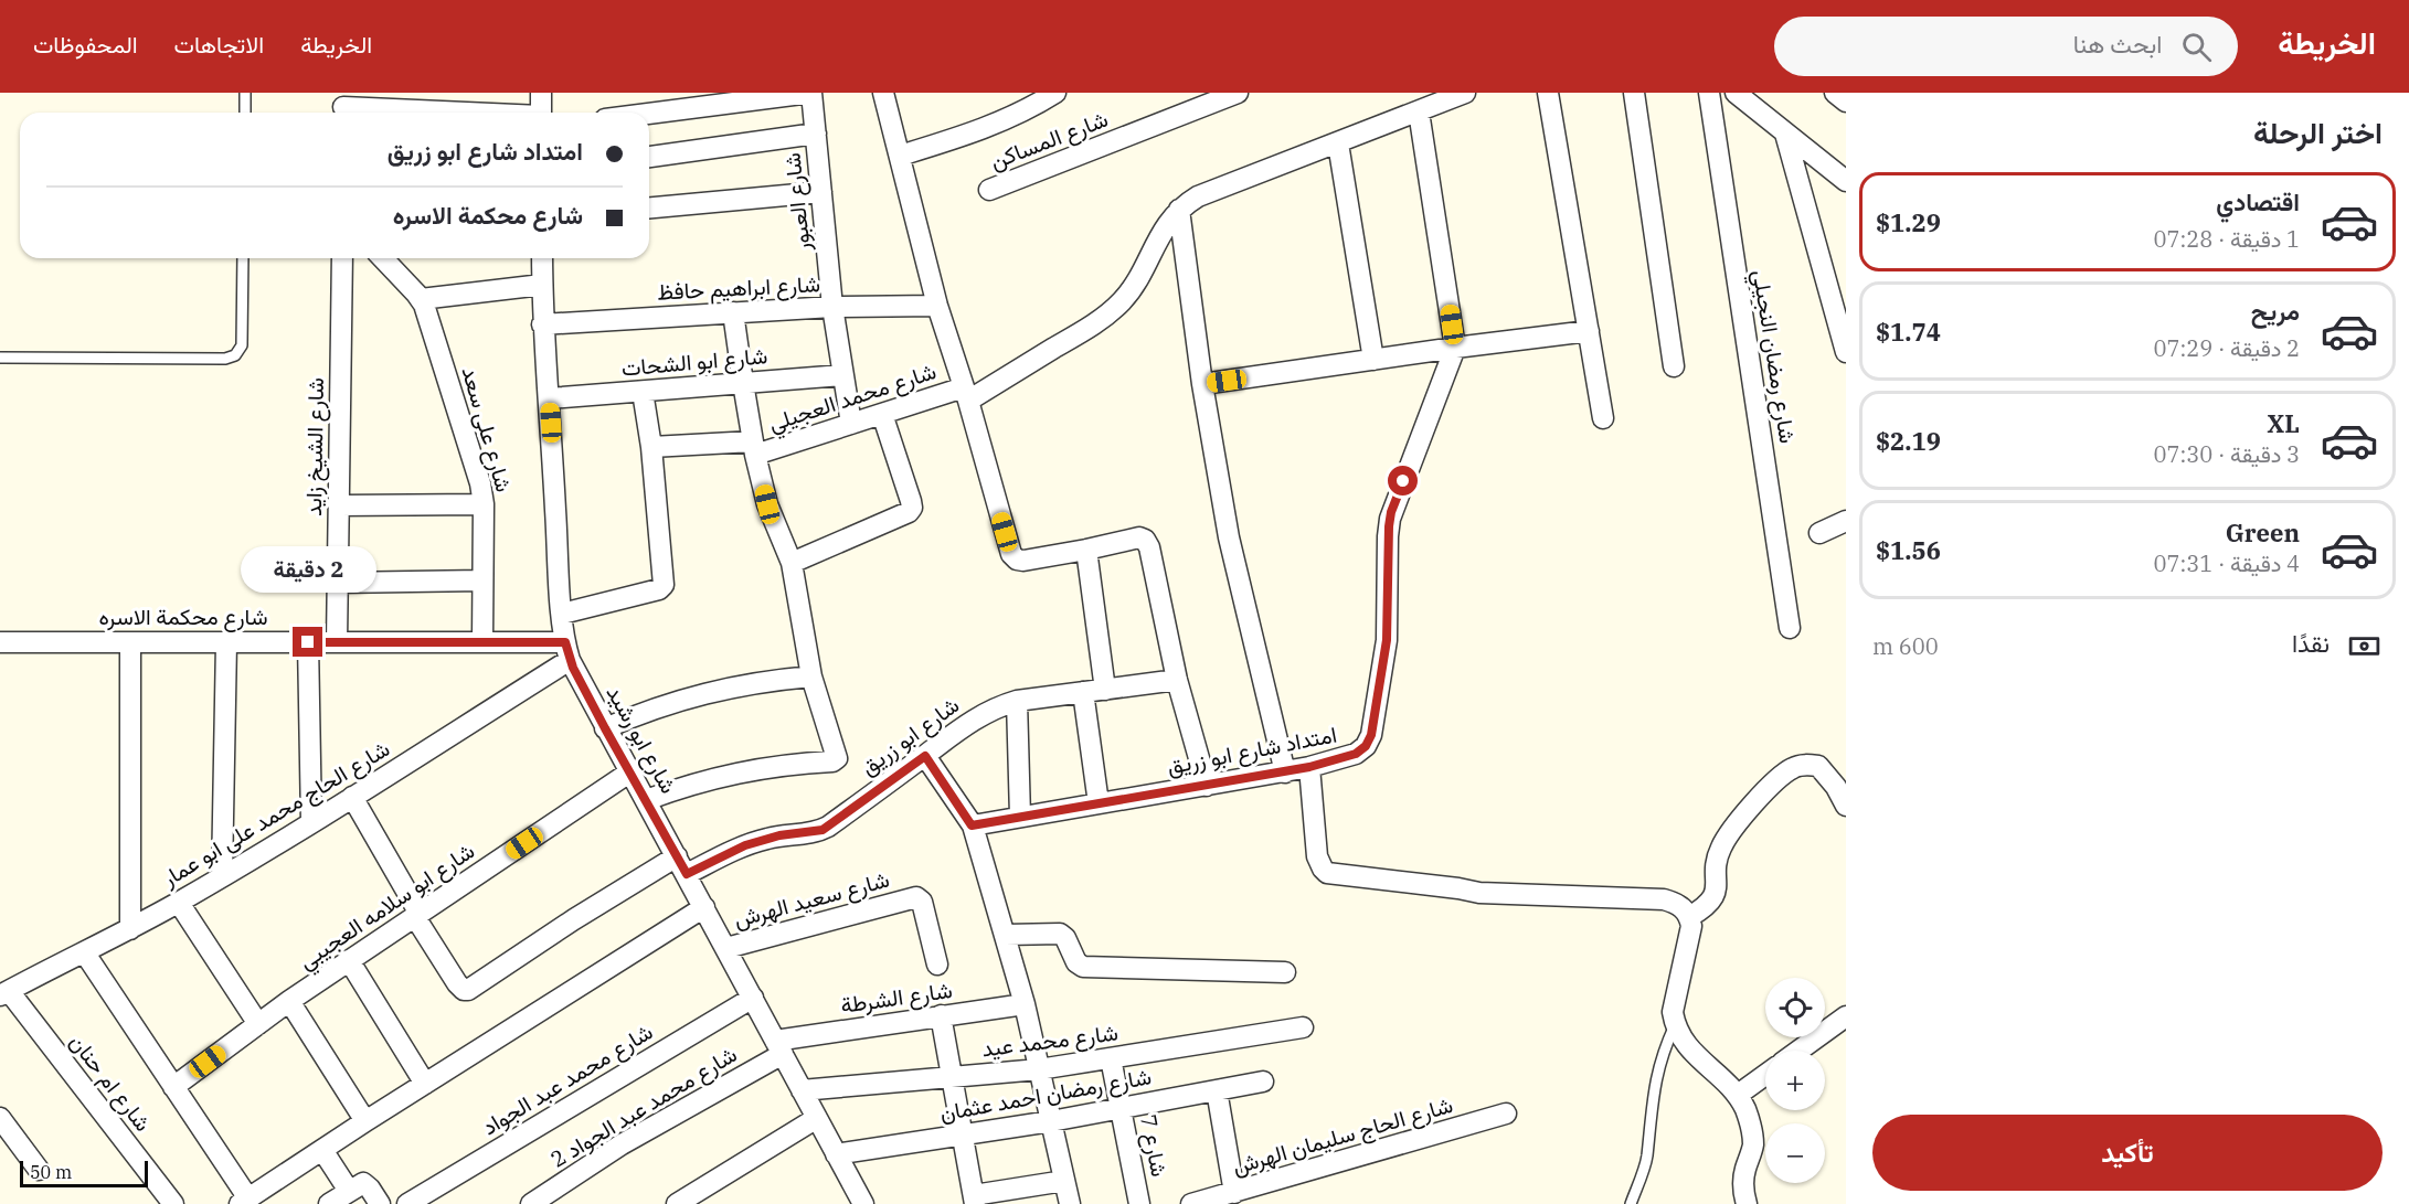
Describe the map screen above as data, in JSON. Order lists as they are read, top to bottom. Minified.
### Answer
{"streets":{"street":["شارع المساكن","شارع العبور","شارع ابراهيم حافظ","شارع رمضان النجيلي","شارع ابو الشحات","شارع محمد العجيلي","شارع على سعد","شارع الشيخ زايد","شارع محكمة الاسره","شارع ابو زريق","شارع ابو رشيد","امتداد شارع ابو زريق","شارع الحاج محمد على ابو عمار","شارع سعيد الهرش","شارع ابو سلامه العجيبي","شارع الشرطة","شارع محمد عيد","شارع محمد عبد الجواد","شارع ام حنان","شارع رمضان احمد عثمان","شارع محمد عبد الجواد 2","شارع الحاج سليمان الهرش","شارع 7"]},"crossings":[["شارع العبور","شارع ابراهيم حافظ"],["شارع العبور","شارع ابو الشحات"],["شارع العبور","شارع محمد العجيلي"],["شارع ابراهيم حافظ","شارع ابو رشيد"],["شارع ابو الشحات","شارع ابو رشيد"],["شارع على سعد","شارع محكمة الاسره"],["شارع الشيخ زايد","شارع محكمة الاسره"],["شارع محكمة الاسره","شارع ابو رشيد"],["شارع محكمة الاسره","شارع الحاج محمد على ابو عمار"],["شارع ابو زريق","شارع ابو رشيد"],["شارع ابو زريق","شارع ابو سلامه العجيبي"],["شارع ابو رشيد","شارع الحاج محمد على ابو عمار"],["شارع ابو رشيد","شارع سعيد الهرش"],["شارع ابو رشيد","شارع ابو سلامه العجيبي"],["شارع ابو رشيد","شارع الشرطة"],["شارع ابو رشيد","شارع محمد عيد"],["شارع ابو رشيد","شارع محمد عبد الجواد"],["شارع ابو رشيد","شارع رمضان احمد عثمان"],["شارع ابو رشيد","شارع محمد عبد الجواد 2"],["شارع الحاج محمد على ابو عمار","شارع ام حنان"],["شارع الشرطة","شارع محمد عبد الجواد 2"],["شارع محمد عيد","شارع 7"],["شارع رمضان احمد عثمان","شارع 7"]],"scale_bar":"50 m","page":{"header":"الخريطة","search":"ابحث هنا","nav":["الخريطة","الاتجاهات","المحفوظات"],"heading":"اختر الرحلة","banner":["امتداد شارع ابو زريق","شارع محكمة الاسره"],"list":[{"name":"اقتصادي","note":"1 دقيقة · 07:28","value":"$1.29"},{"name":"مريح","note":"2 دقيقة · 07:29","value":"$1.74"},{"name":"XL","note":"3 دقيقة · 07:30","value":"$2.19"},{"name":"Green","note":"4 دقيقة · 07:31","value":"$1.56"}],"bubble":"2 دقيقة","pay":["نقدًا","600 m"],"map_buttons":["+","−"],"buttons":"تأكيد","scale":"50 m"}}
